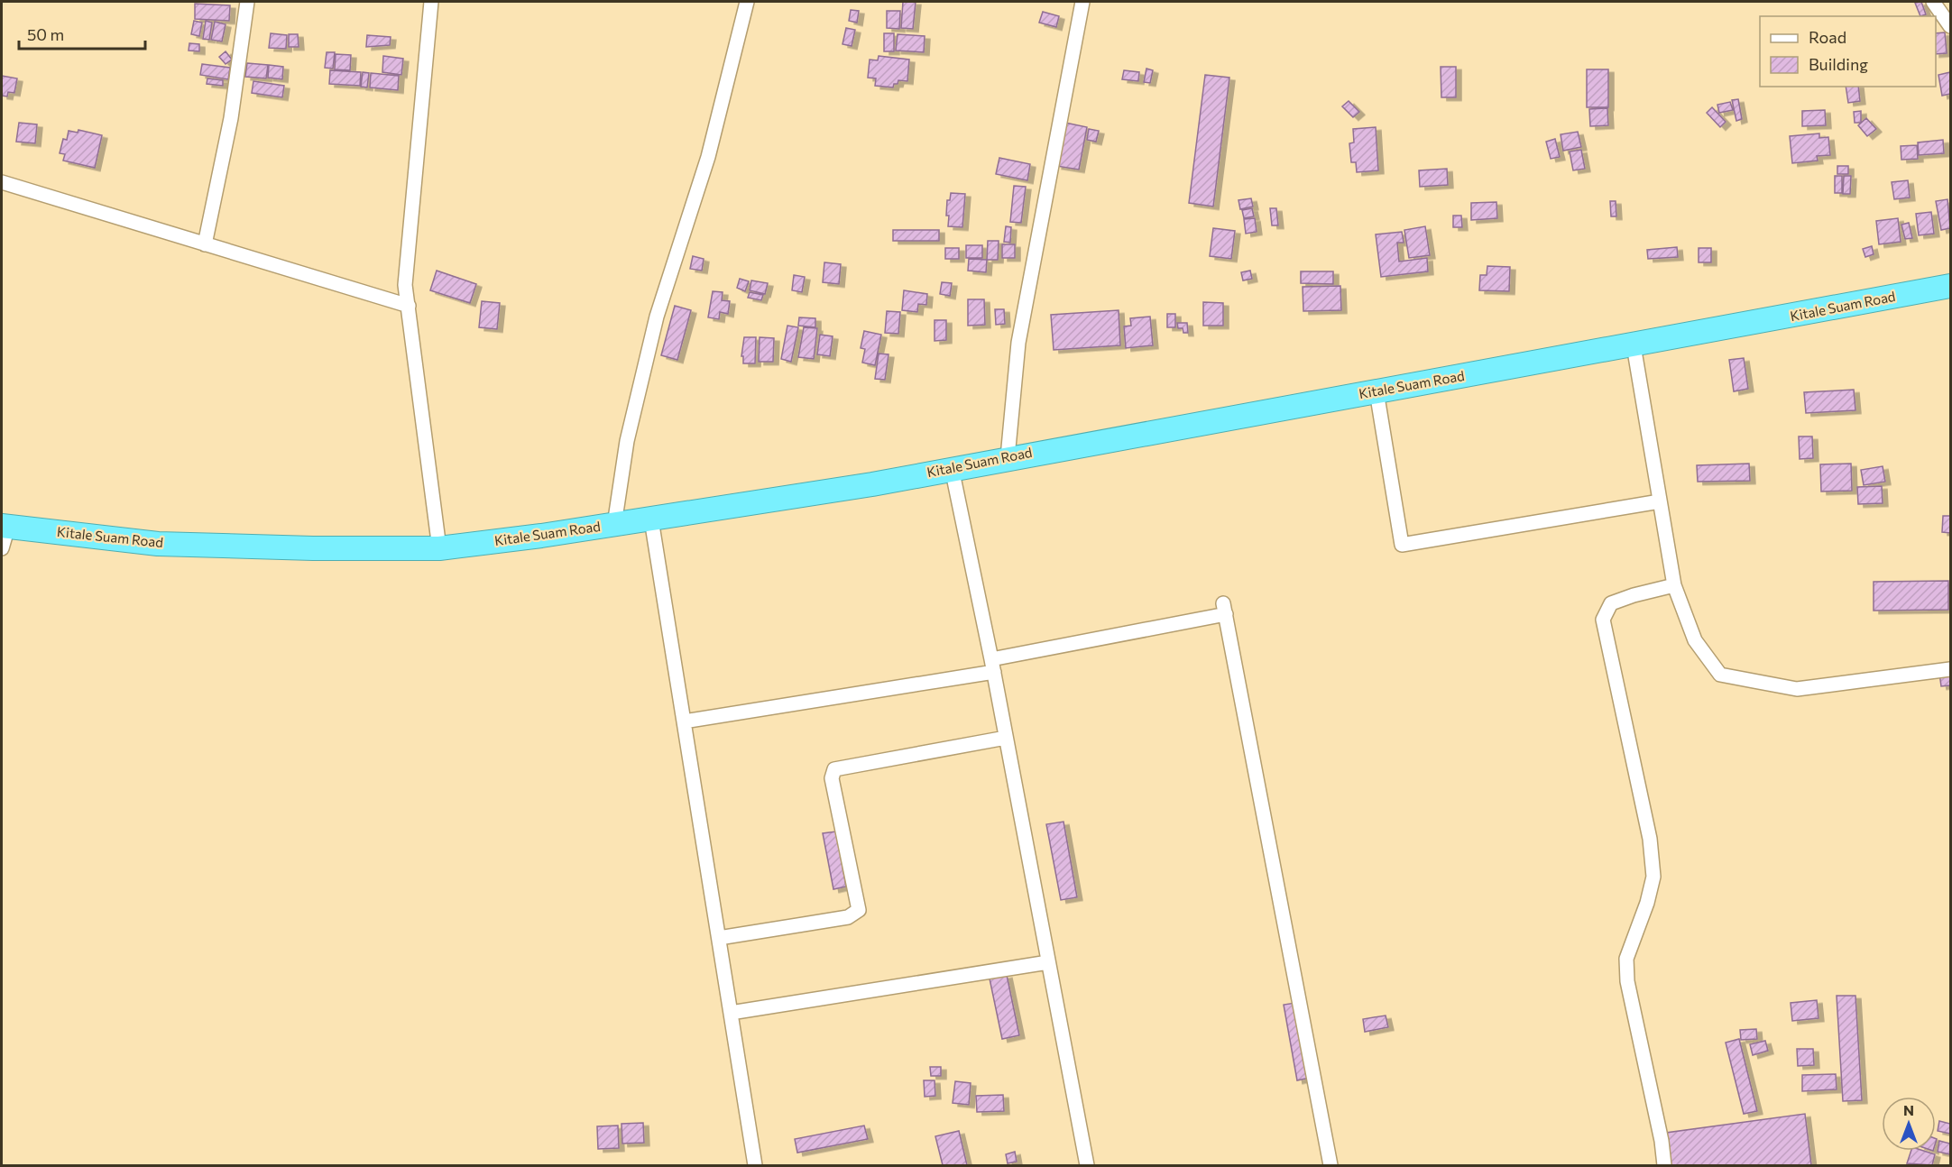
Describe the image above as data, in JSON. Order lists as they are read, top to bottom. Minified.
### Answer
{"streets":{"highway":["Kitale Suam Road"]},"legend":["Road","Building"],"scale_bar":"50 m","north":"top"}
